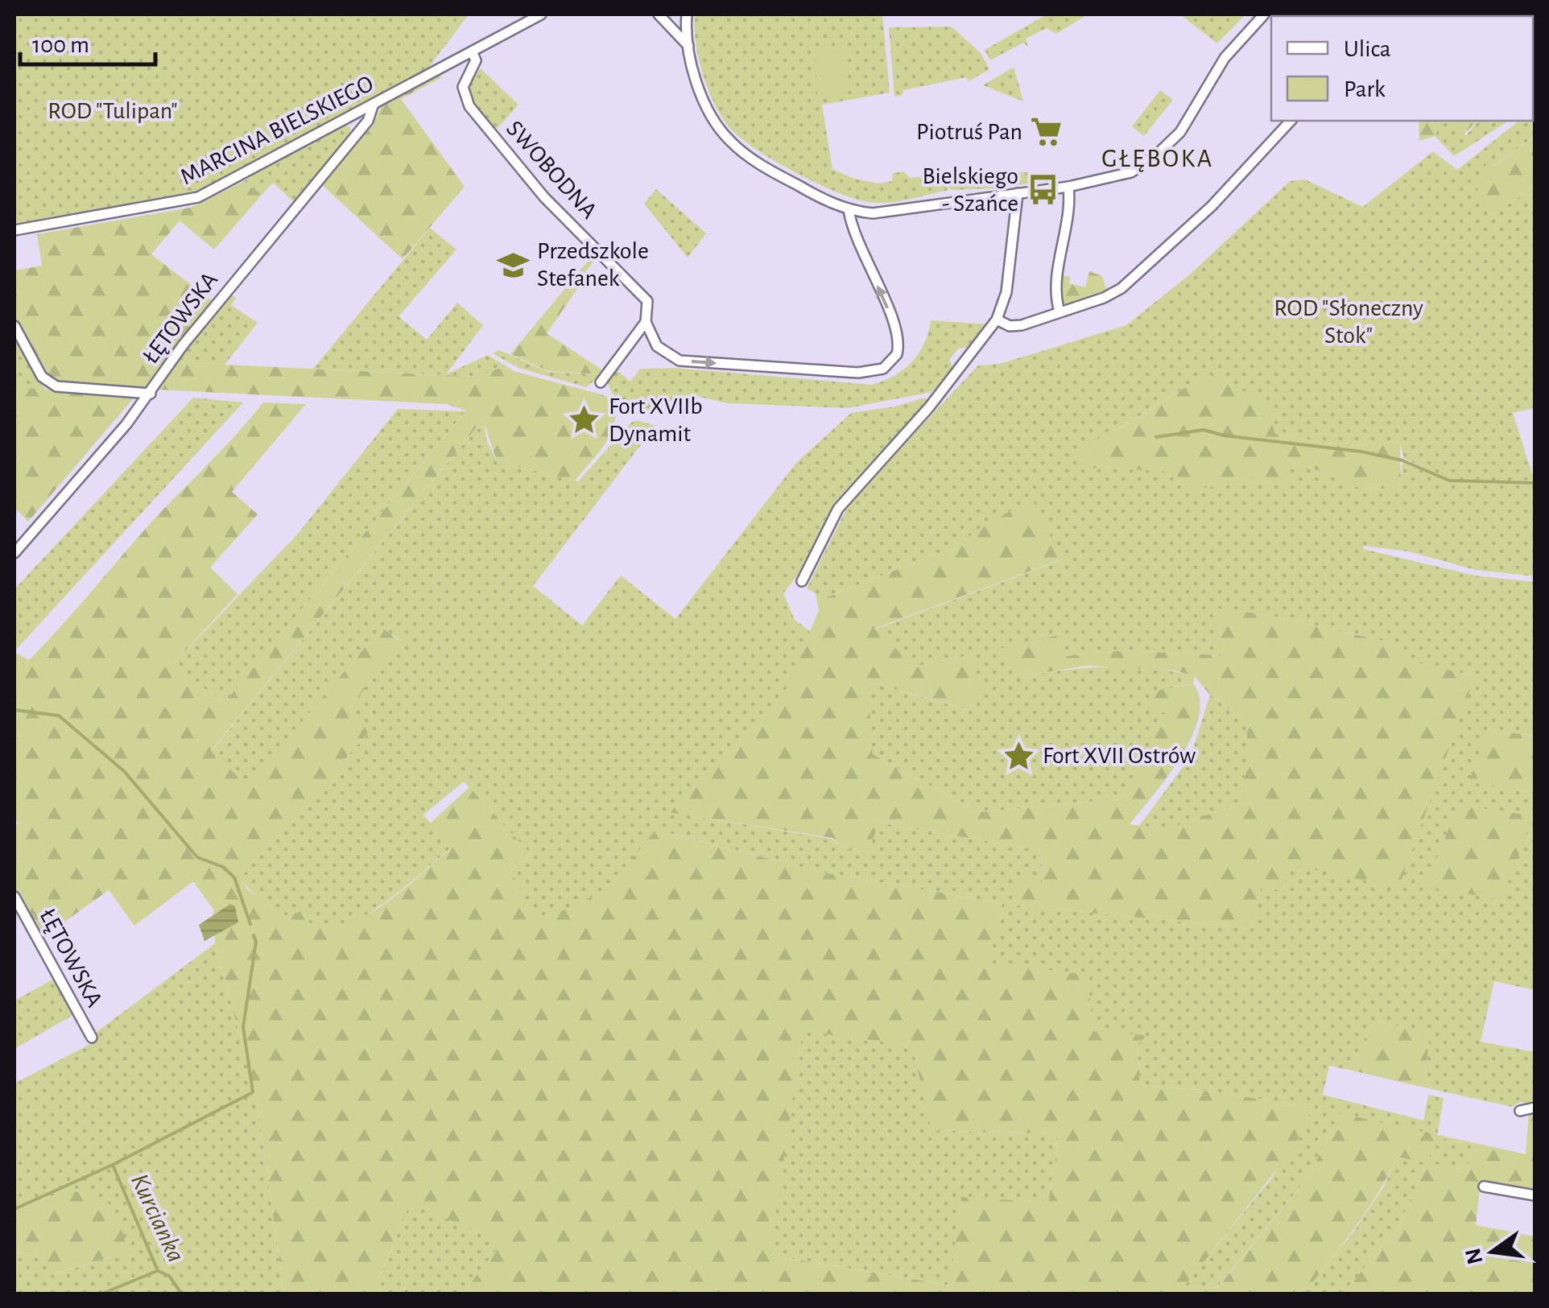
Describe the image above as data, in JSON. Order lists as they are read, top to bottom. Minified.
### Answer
{"streets":{"street":["MARCINA BIELSKIEGO","SWOBODNA","ŁĘTOWSKA"]},"crossings":[["MARCINA BIELSKIEGO","SWOBODNA"],["MARCINA BIELSKIEGO","ŁĘTOWSKA"]],"districts":["GŁĘBOKA"],"water":["Kurcianka"],"parks":["ROD \"Tulipan\"","ROD \"Słoneczny Stok\""],"places":{"supermarket":["Piotruś Pan"],"bus stop":["Bielskiego - Szańce"],"school or university":["Przedszkole Stefanek"],"place":["Fort XVIIb Dynamit","Fort XVII Ostrów"]},"legend":["Ulica","Park"],"scale_bar":"100 m","north":"left"}
